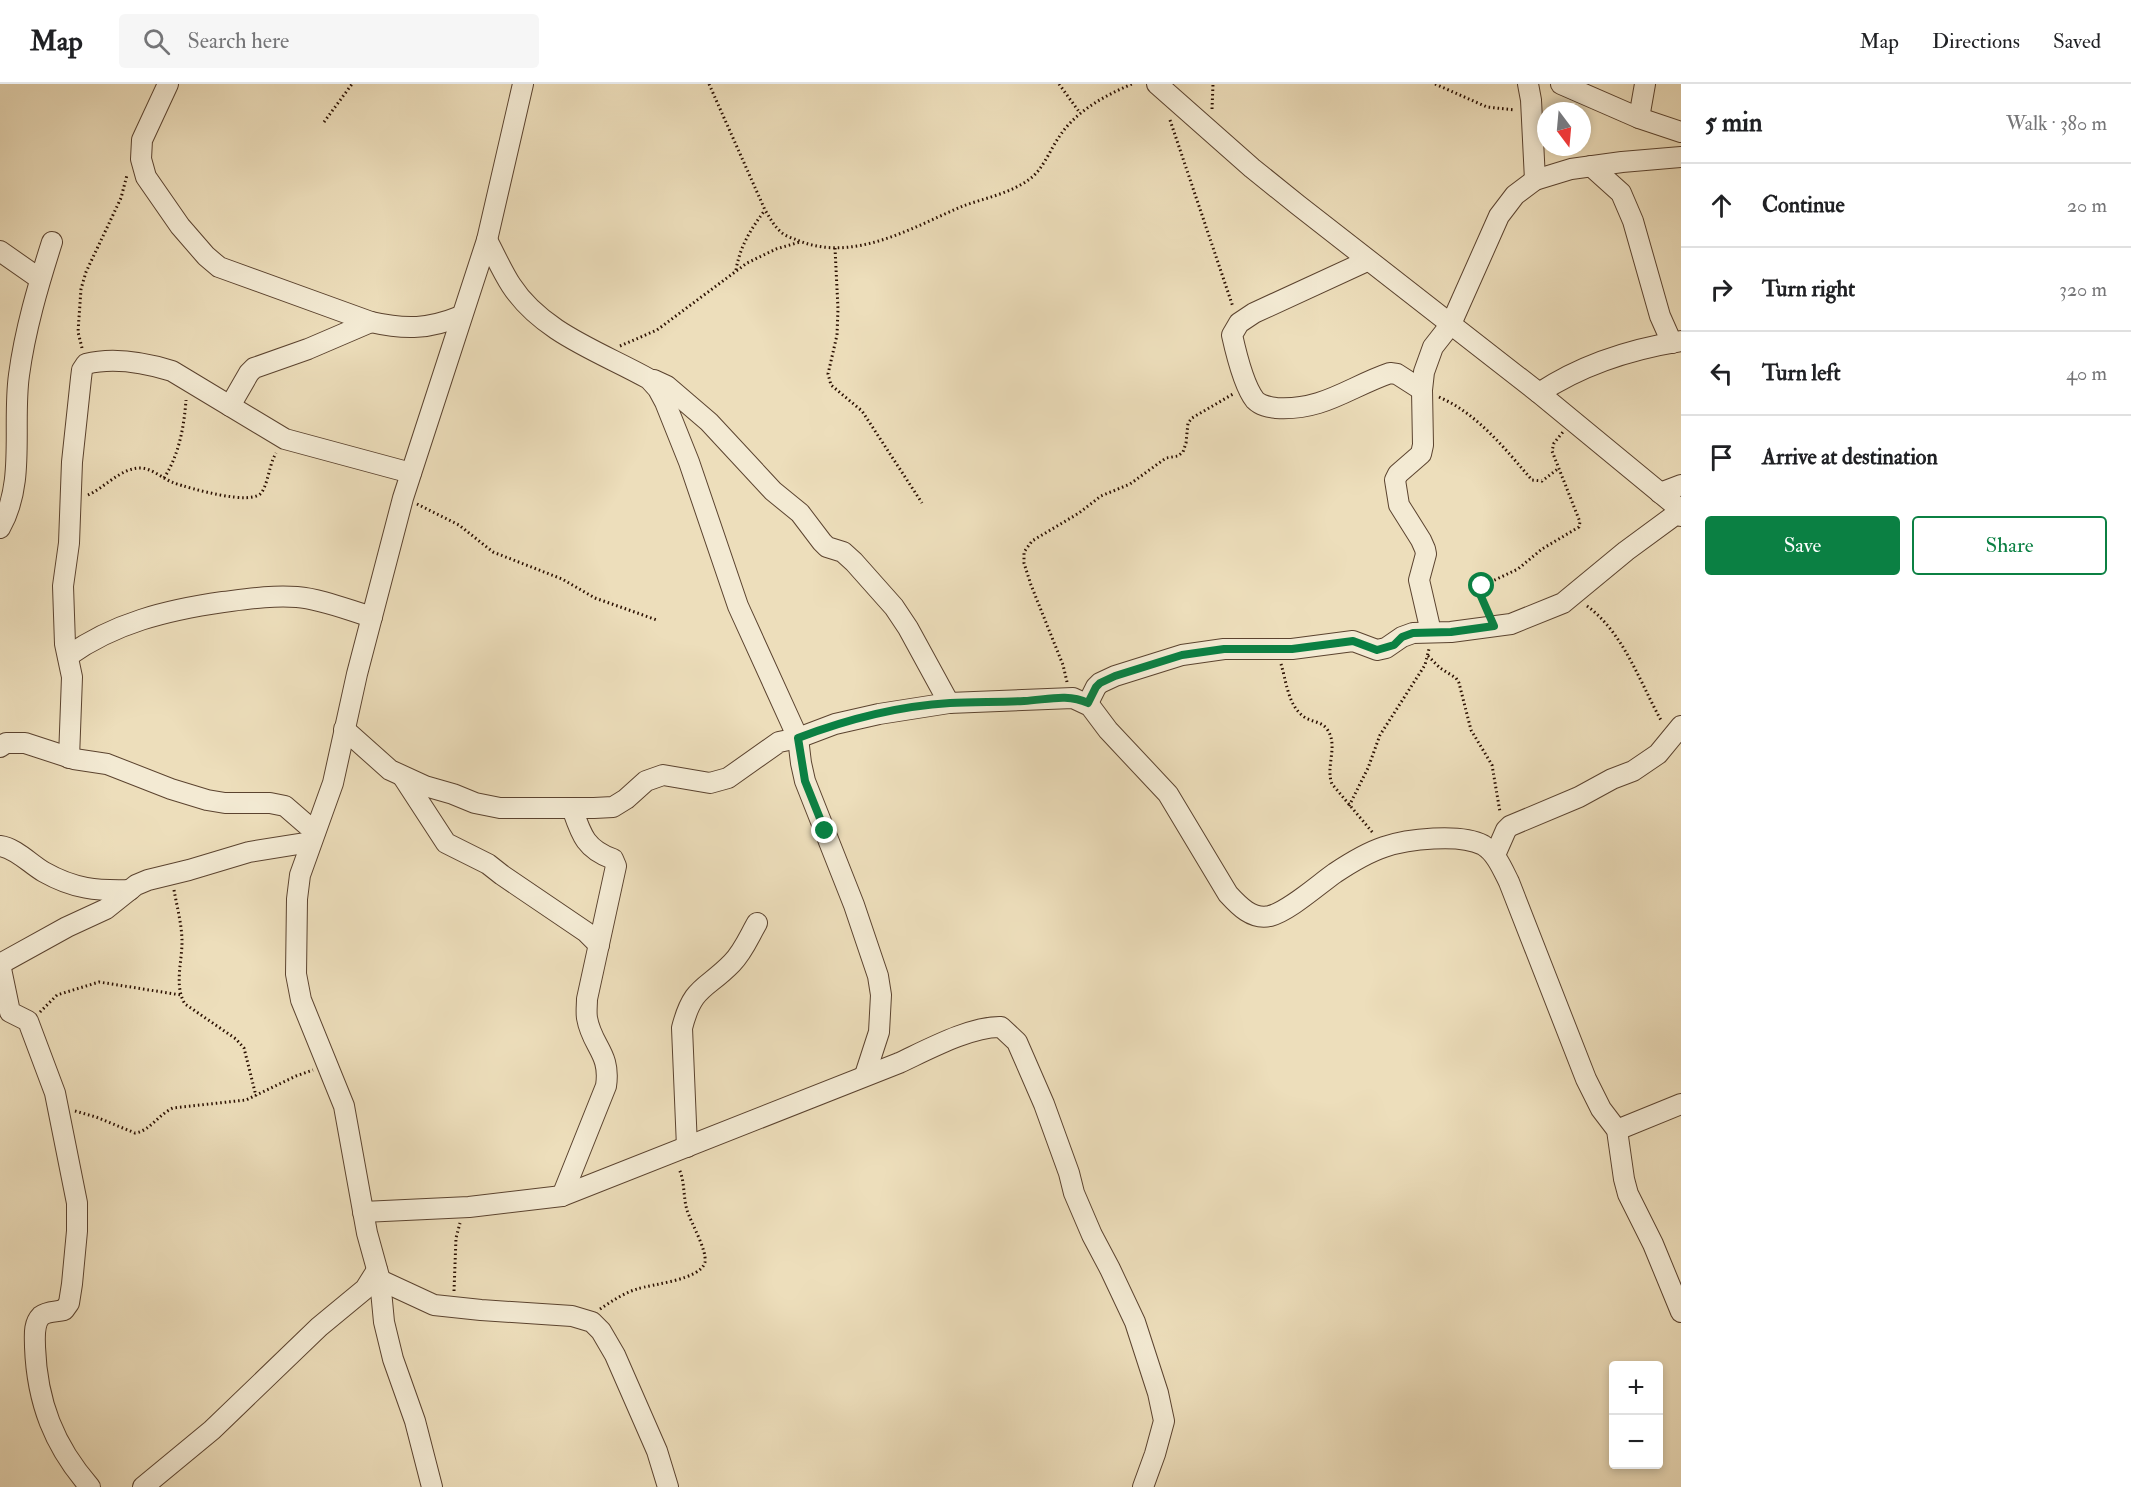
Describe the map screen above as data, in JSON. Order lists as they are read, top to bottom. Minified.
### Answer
{"north":"bottom","page":{"header":"Map","search":"Search here","nav":["Map","Directions","Saved"],"heading":["5 min","Walk · 380 m"],"list":[["Continue","20 m"],["Turn right","320 m"],["Turn left","40 m"],"Arrive at destination"],"buttons":["Save","Share"],"map_buttons":["+","−"]}}
